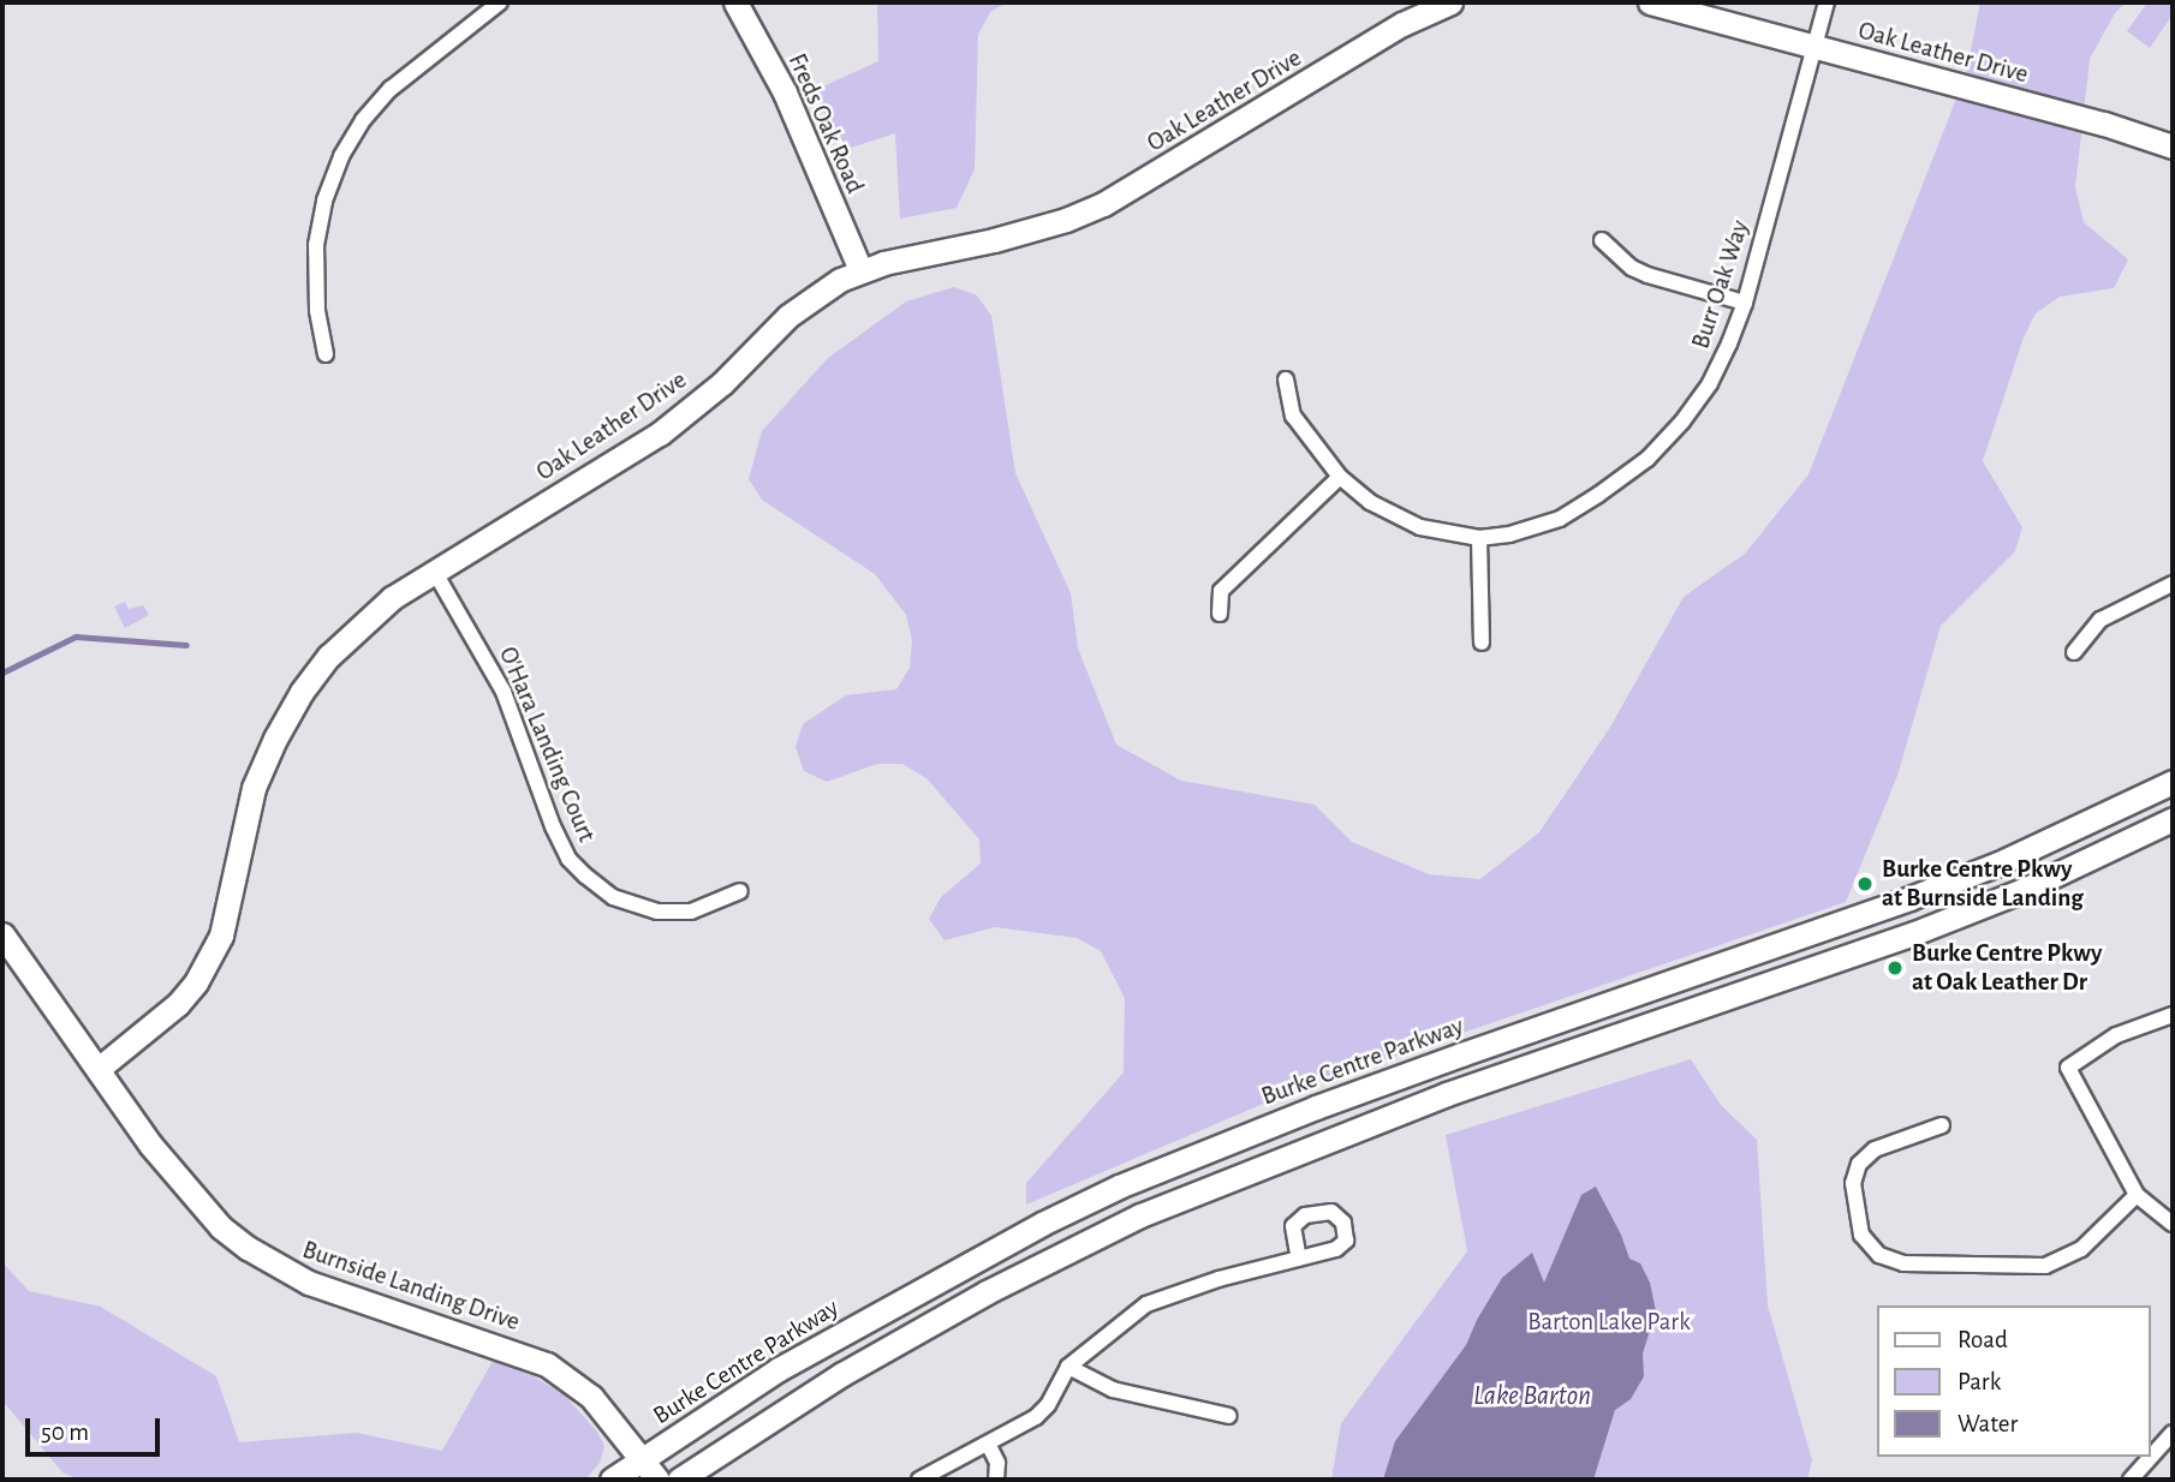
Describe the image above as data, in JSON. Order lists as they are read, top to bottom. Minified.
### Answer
{"streets":{"street":["Oak Leather Drive","Freds Oak Road","Burr Oak Way","O'Hara Landing Court","Burke Centre Parkway","Burnside Landing Drive"]},"crossings":[["Oak Leather Drive","Freds Oak Road"],["Oak Leather Drive","Burr Oak Way"],["Oak Leather Drive","O'Hara Landing Court"],["Oak Leather Drive","Burnside Landing Drive"],["Burke Centre Parkway","Burnside Landing Drive"]],"water":["Lake Barton"],"parks":["Barton Lake Park"],"places":["Burke Centre Pkwy at Burnside Landing","Burke Centre Pkwy at Oak Leather Dr"],"legend":["Road","Park","Water"],"scale_bar":"50 m"}
